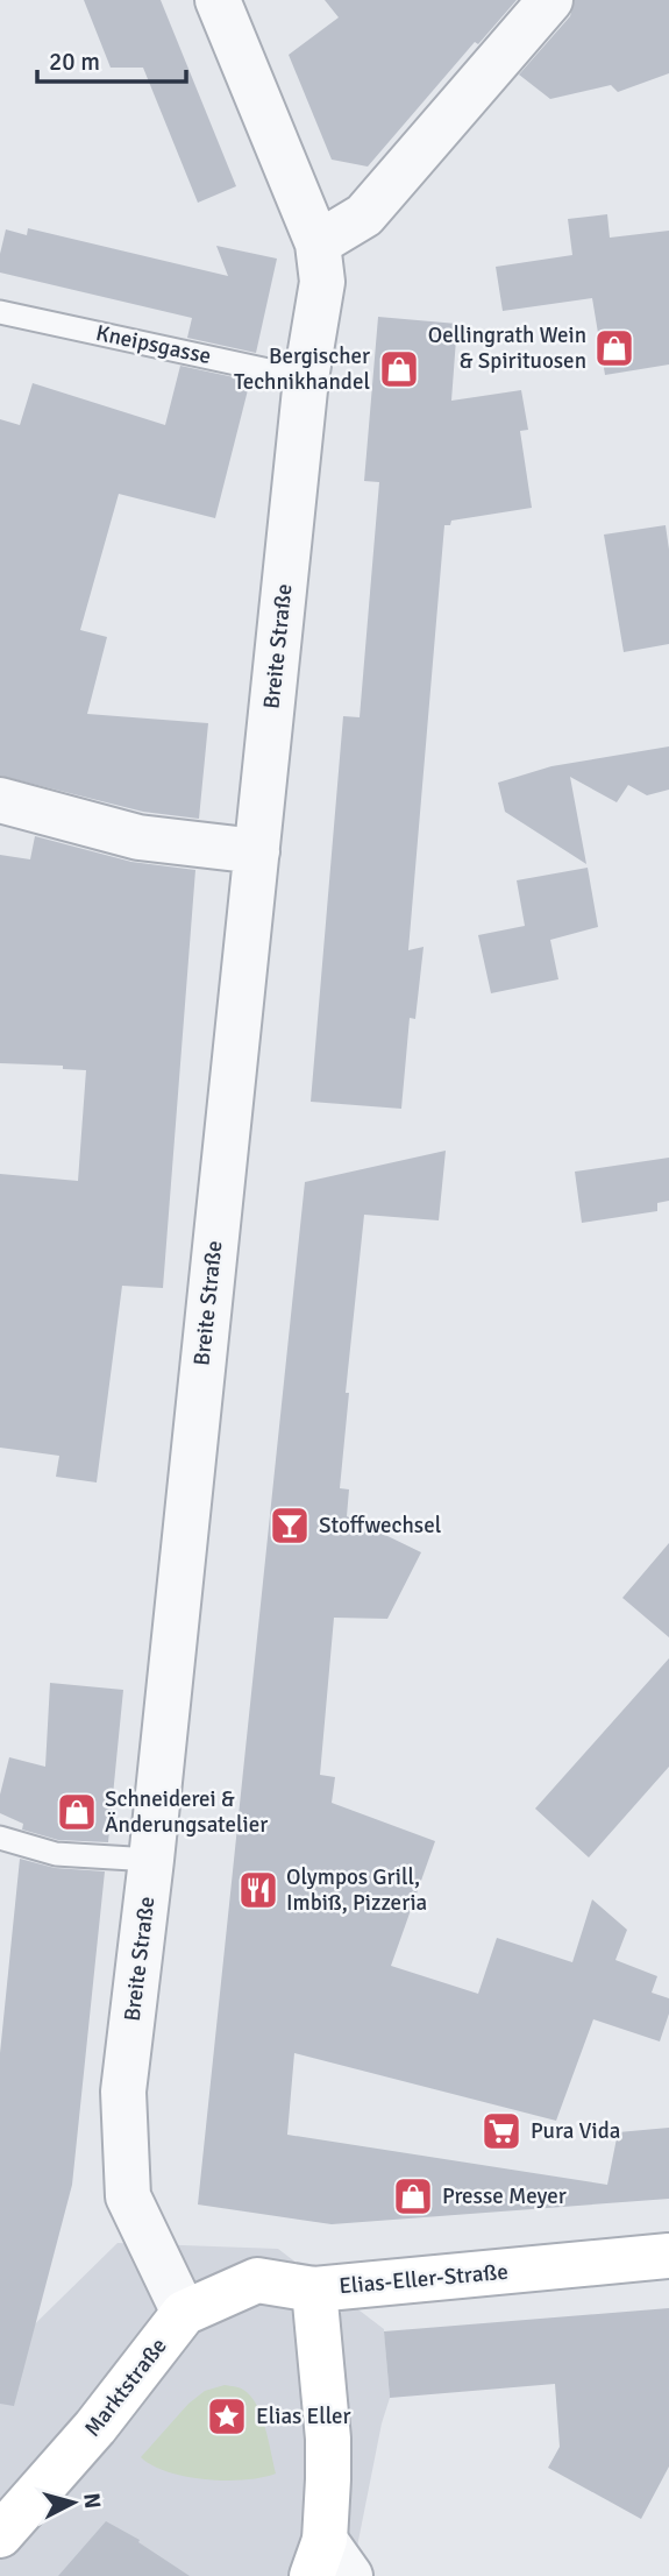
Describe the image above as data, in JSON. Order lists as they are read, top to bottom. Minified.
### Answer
{"streets":{"main road":["Elias-Eller-Straße","Marktstraße"],"street":["Breite Straße"],"lane":["Kneipsgasse"]},"crossings":[["Kneipsgasse","Breite Straße"],["Breite Straße","Elias-Eller-Straße"],["Breite Straße","Marktstraße"],["Elias-Eller-Straße","Marktstraße"]],"places":{"shop":["Oellingrath Wein & Spirituosen","Bergischer Technikhandel","Schneiderei & Änderungsatelier","Presse Meyer"],"bar":["Stoffwechsel"],"restaurant":["Olympos Grill, Imbiß, Pizzeria"],"supermarket":["Pura Vida"],"place":["Elias Eller"]},"scale_bar":"20 m","north":"right"}
